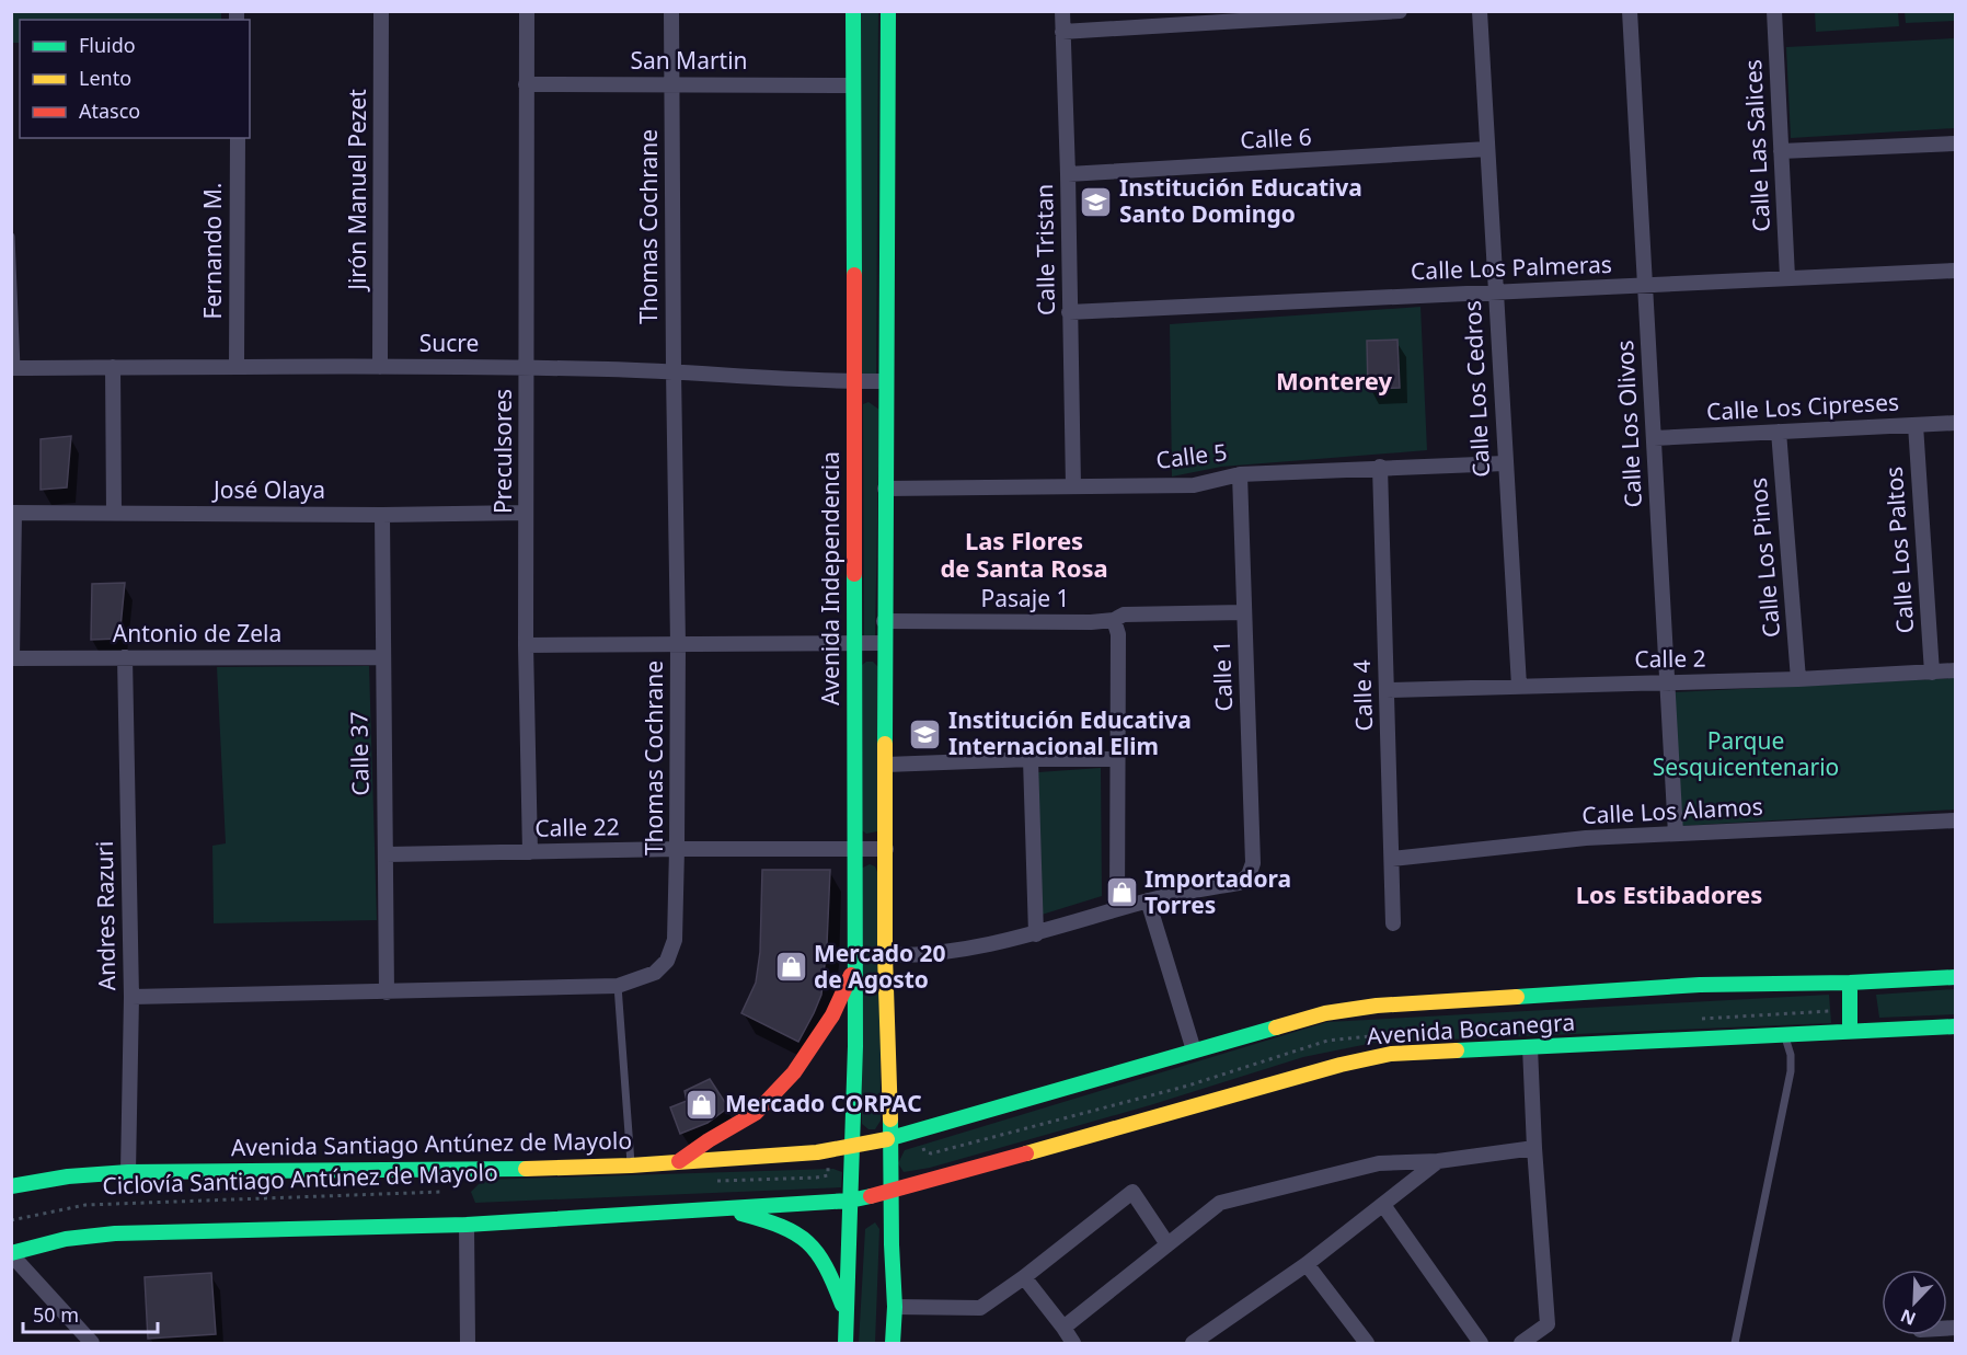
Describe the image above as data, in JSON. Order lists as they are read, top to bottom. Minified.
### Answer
{"streets":{"main road":["Avenida Independencia","Avenida Bocanegra","Avenida Santiago Antúnez de Mayolo"],"street":["San Martin","Calle 6","Calle Las Salices","Jirón Manuel Pezet","Thomas Cochrane","Calle Tristan","Fernando M.","Calle Los Palmeras","Sucre","Calle Los Cedros","Calle Los Cipreses","Calle Los Olivos","Preculsores","Calle 5","José Olaya","Calle Los Paltos","Calle Los Pinos","Pasaje 1","Antonio de Zela","Calle 2","Calle 1","Calle 4","Calle 37","Calle Los Alamos","Calle 22","Andres Razuri"],"path":["Ciclovía Santiago Antúnez de Mayolo"]},"crossings":[["San Martin","Thomas Cochrane"],["San Martin","Preculsores"],["San Martin","Avenida Independencia"],["Calle 6","Calle Tristan"],["Calle 6","Calle Los Cedros"],["Calle Las Salices","Calle Los Palmeras"],["Jirón Manuel Pezet","Sucre"],["Thomas Cochrane","Sucre"],["Thomas Cochrane","Calle 37"],["Thomas Cochrane","Calle 22"],["Thomas Cochrane","Andres Razuri"],["Calle Tristan","Calle Los Palmeras"],["Calle Tristan","Calle 5"],["Fernando M.","Sucre"],["Calle Los Palmeras","Calle Los Cedros"],["Calle Los Palmeras","Calle Los Olivos"],["Sucre","Preculsores"],["Sucre","Avenida Independencia"],["Calle Los Cedros","Calle 5"],["Calle Los Cedros","Calle 2"],["Calle Los Cipreses","Calle Los Olivos"],["Calle Los Cipreses","Calle Los Paltos"],["Calle Los Cipreses","Calle Los Pinos"],["Calle Los Olivos","Calle 2"],["Calle Los Olivos","Calle Los Alamos"],["Preculsores","José Olaya"],["Preculsores","Calle 22"],["Calle 5","Calle 1"],["Calle 5","Calle 4"],["José Olaya","Calle 37"],["Calle Los Paltos","Calle 2"],["Calle Los Pinos","Calle 2"],["Avenida Independencia","Calle 22"],["Avenida Independencia","Avenida Bocanegra"],["Avenida Independencia","Avenida Santiago Antúnez de Mayolo"],["Pasaje 1","Calle 1"],["Antonio de Zela","Calle 37"],["Antonio de Zela","Andres Razuri"],["Calle 2","Calle 4"],["Calle 4","Calle Los Alamos"],["Calle 37","Calle 22"],["Andres Razuri","Avenida Santiago Antúnez de Mayolo"],["Avenida Bocanegra","Avenida Santiago Antúnez de Mayolo"]],"districts":["Monterey","Las Flores de Santa Rosa","Los Estibadores"],"parks":["Parque Sesquicentenario"],"places":{"school or university":["Institución Educativa Santo Domingo","Institución Educativa Internacional Elim"],"shop":["Importadora Torres","Mercado 20 de Agosto","Mercado CORPAC"]},"legend":["Fluido","Lento","Atasco"],"scale_bar":"50 m","north":"bottom left"}
